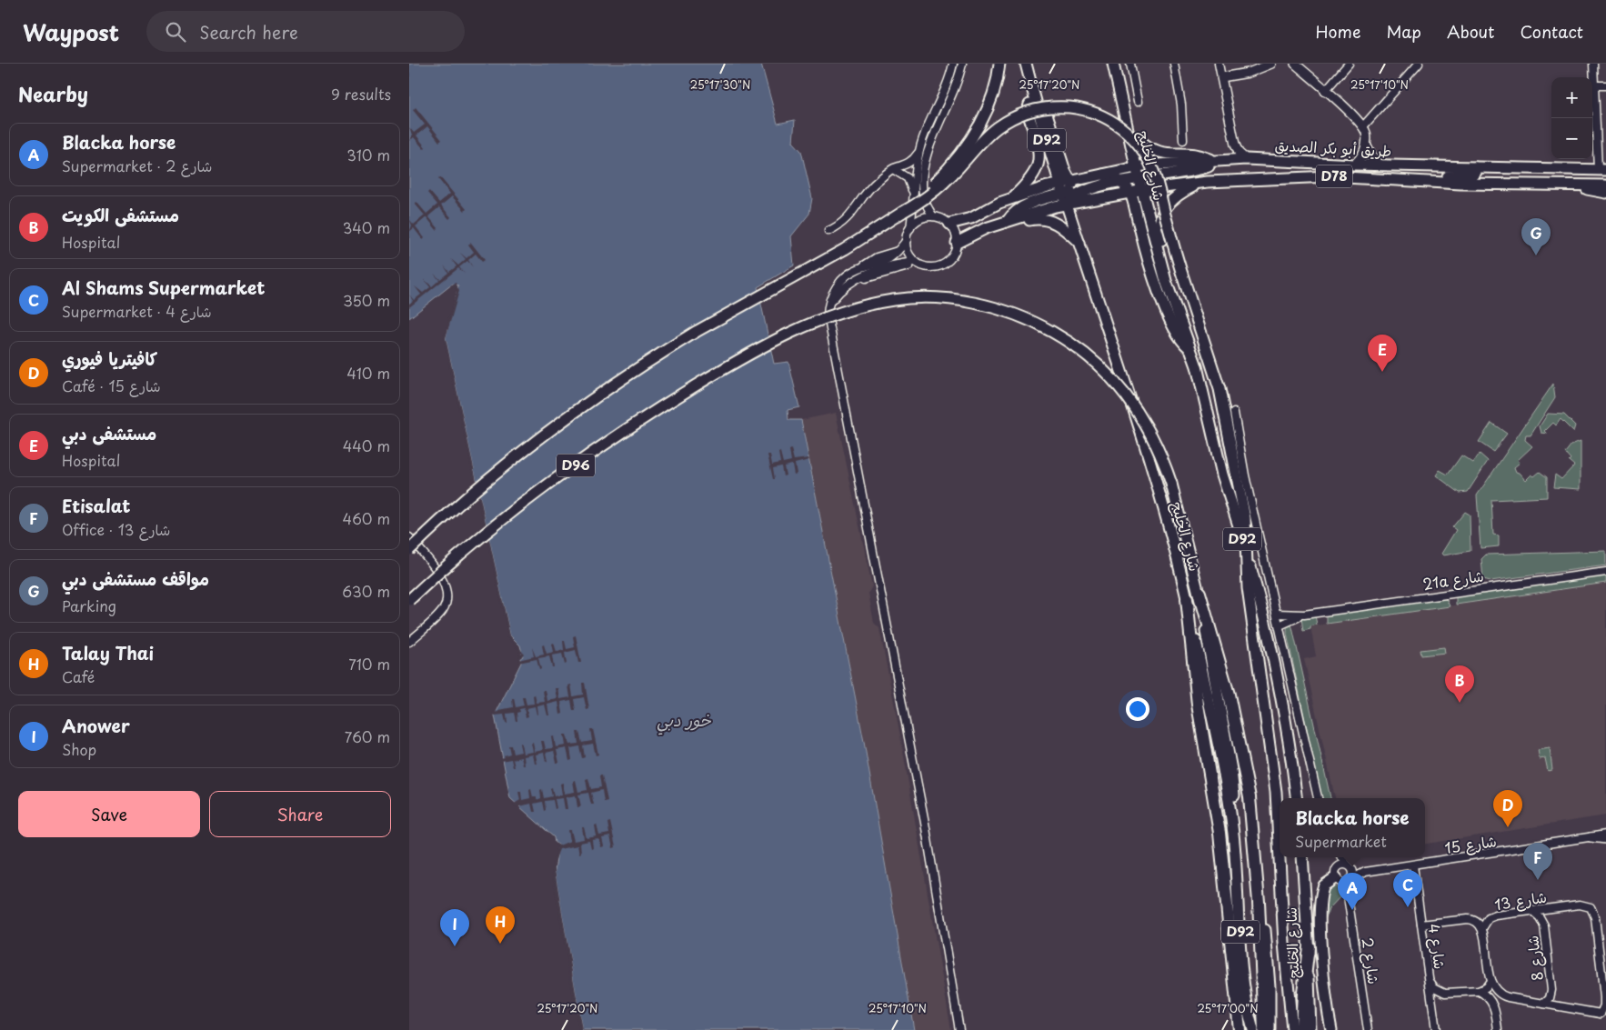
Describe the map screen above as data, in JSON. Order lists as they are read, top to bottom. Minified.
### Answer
{"streets":{"main road":["D92","طريق أبو بكر الصديق","شارع الخليج","D78","D96"],"street":["21a شارع","شارع 15","شارع 13","شارع 4","شارع 8","شارع 2"]},"crossings":[["طريق أبو بكر الصديق","شارع الخليج"],["شارع 15","شارع 4"],["شارع 15","شارع 2"],["شارع 13","شارع 4"],["شارع 13","شارع 8"]],"water":["خور دبي"],"page":{"header":"Waypost","search":"Search here","nav":["Home","Map","About","Contact"],"heading":["Nearby","9 results"],"map_buttons":["+","−"],"list":[{"mark":"A","name":"Blacka horse","note":"Supermarket · شارع 2","value":"310 m"},{"mark":"B","name":"مستشفى الكويت","note":"Hospital","value":"340 m"},{"mark":"C","name":"Al Shams Supermarket","note":"Supermarket · شارع 4","value":"350 m"},{"mark":"D","name":"كافيتريا فيوري","note":"Café · شارع 15","value":"410 m"},{"mark":"E","name":"مستشفى دبي","note":"Hospital","value":"440 m"},{"mark":"F","name":"Etisalat","note":"Office · شارع 13","value":"460 m"},{"mark":"G","name":"مواقف مستشفى دبي","note":"Parking","value":"630 m"},{"mark":"H","name":"Talay Thai","note":"Café","value":"710 m"},{"mark":"I","name":"Anower","note":"Shop","value":"760 m"}],"pins":["G","E","B","D","F","C","A","H","I"],"buttons":["Save","Share"],"popup":["Blacka horse","Supermarket"]},"coordinates":["25°17'30\"N","25°17'20\"N","25°17'10\"N","25°17'00\"N"]}
